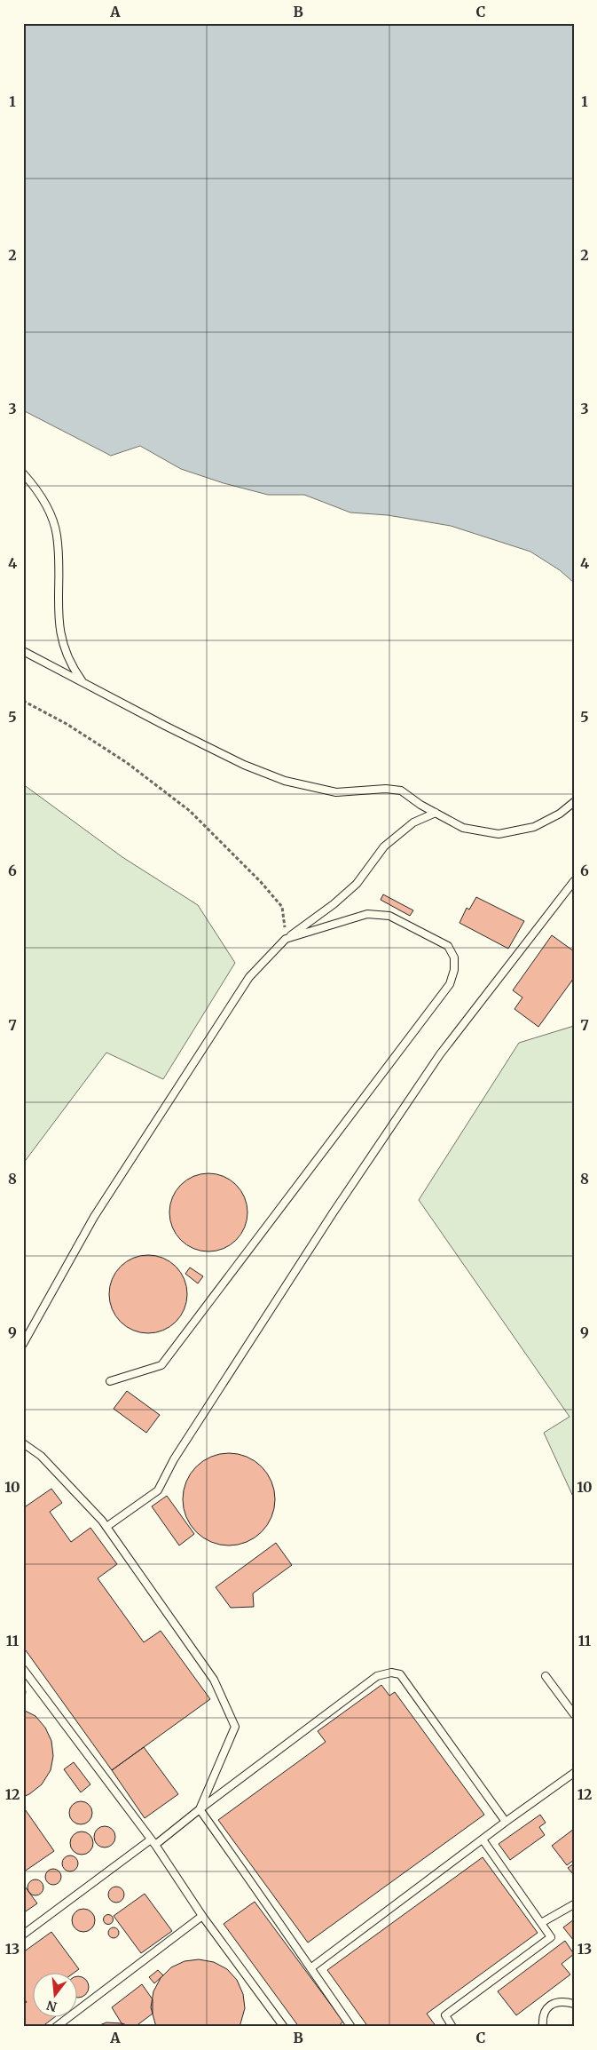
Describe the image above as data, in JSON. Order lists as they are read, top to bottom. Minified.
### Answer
{"north":"bottom","grid":{"columns":["A","B","C"],"rows":["1","2","3","4","5","6","7","8","9","10","11","12","13"]}}
